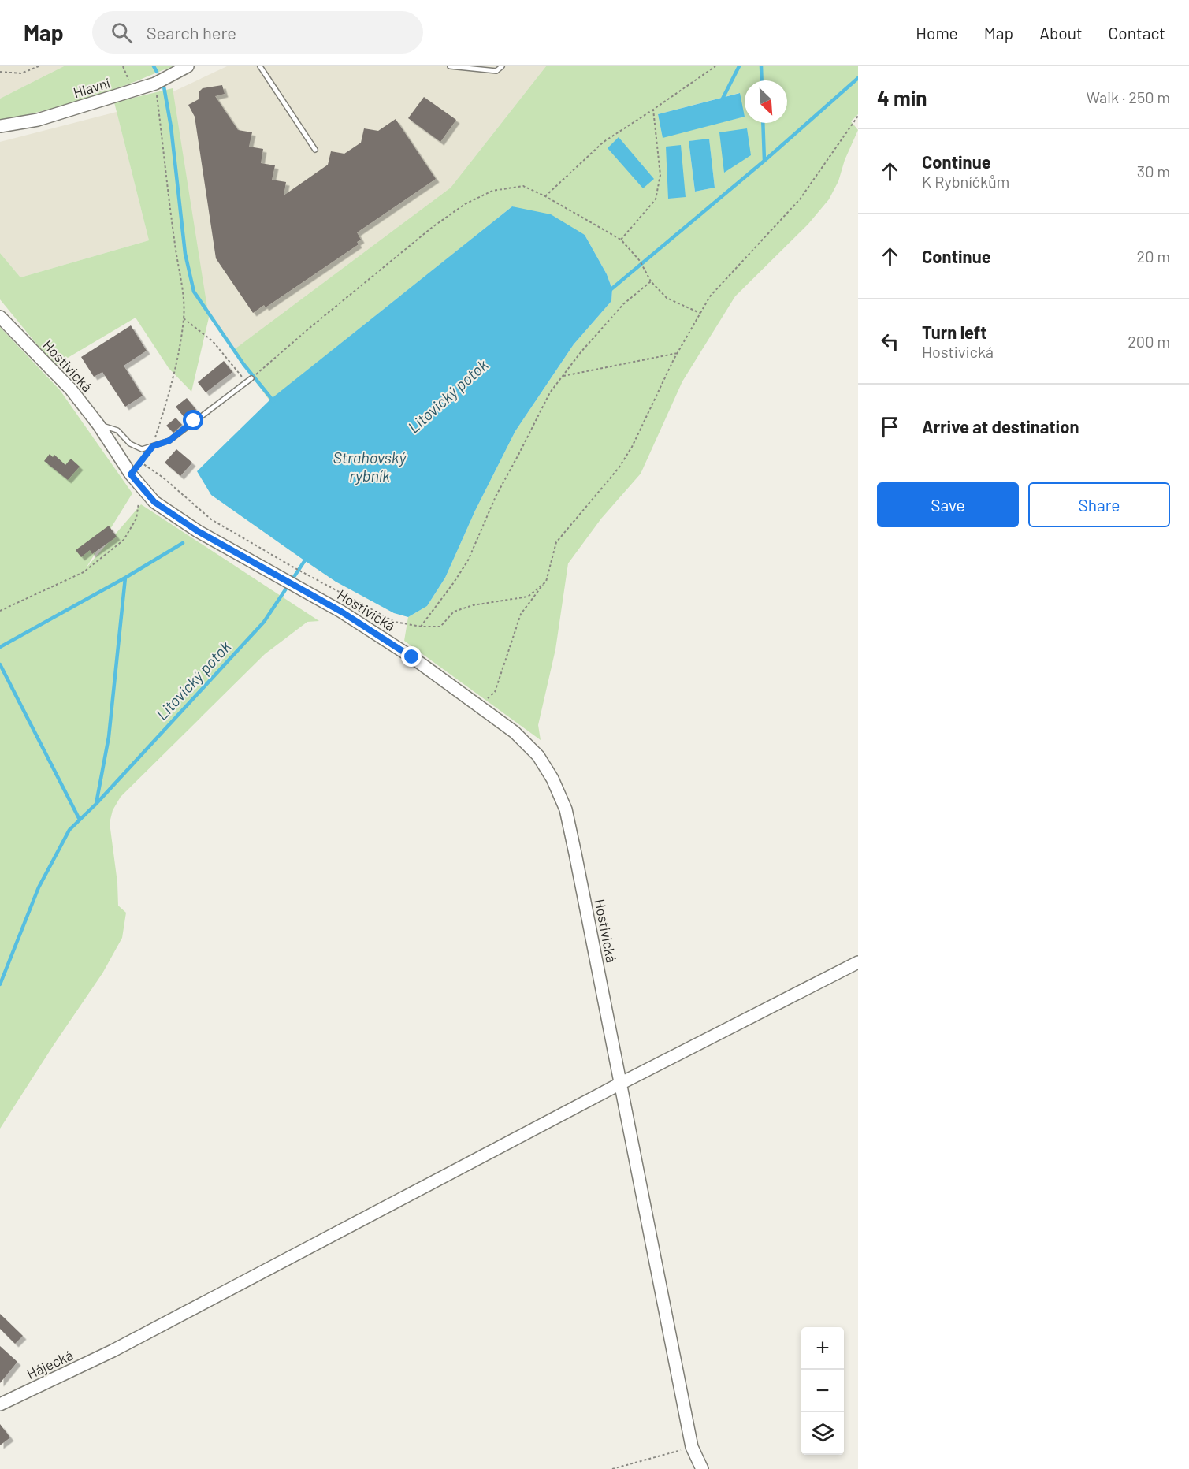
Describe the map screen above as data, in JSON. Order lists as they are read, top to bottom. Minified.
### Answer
{"streets":{"street":["Hlavní","Hostivická","Hájecká"]},"crossings":[["Hostivická","Hájecká"]],"water":["Litovický potok","Strahovský rybník"],"north":"bottom right","page":{"header":"Map","search":"Search here","nav":["Home","Map","About","Contact"],"heading":["4 min","Walk · 250 m"],"list":[["Continue","K Rybníčkům","30 m"],["Continue","20 m"],["Turn left","Hostivická","200 m"],"Arrive at destination"],"buttons":["Save","Share"],"map_buttons":["+","−"]}}
